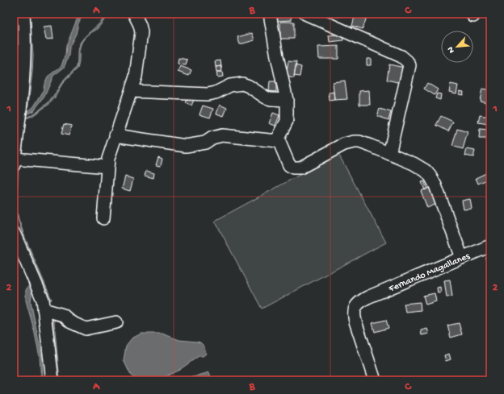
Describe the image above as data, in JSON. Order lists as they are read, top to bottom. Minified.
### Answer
{"streets":{"street":["Fernando Magallanes"]},"north":"bottom left","grid":{"columns":["A","B","C"],"rows":["1","2"]}}
